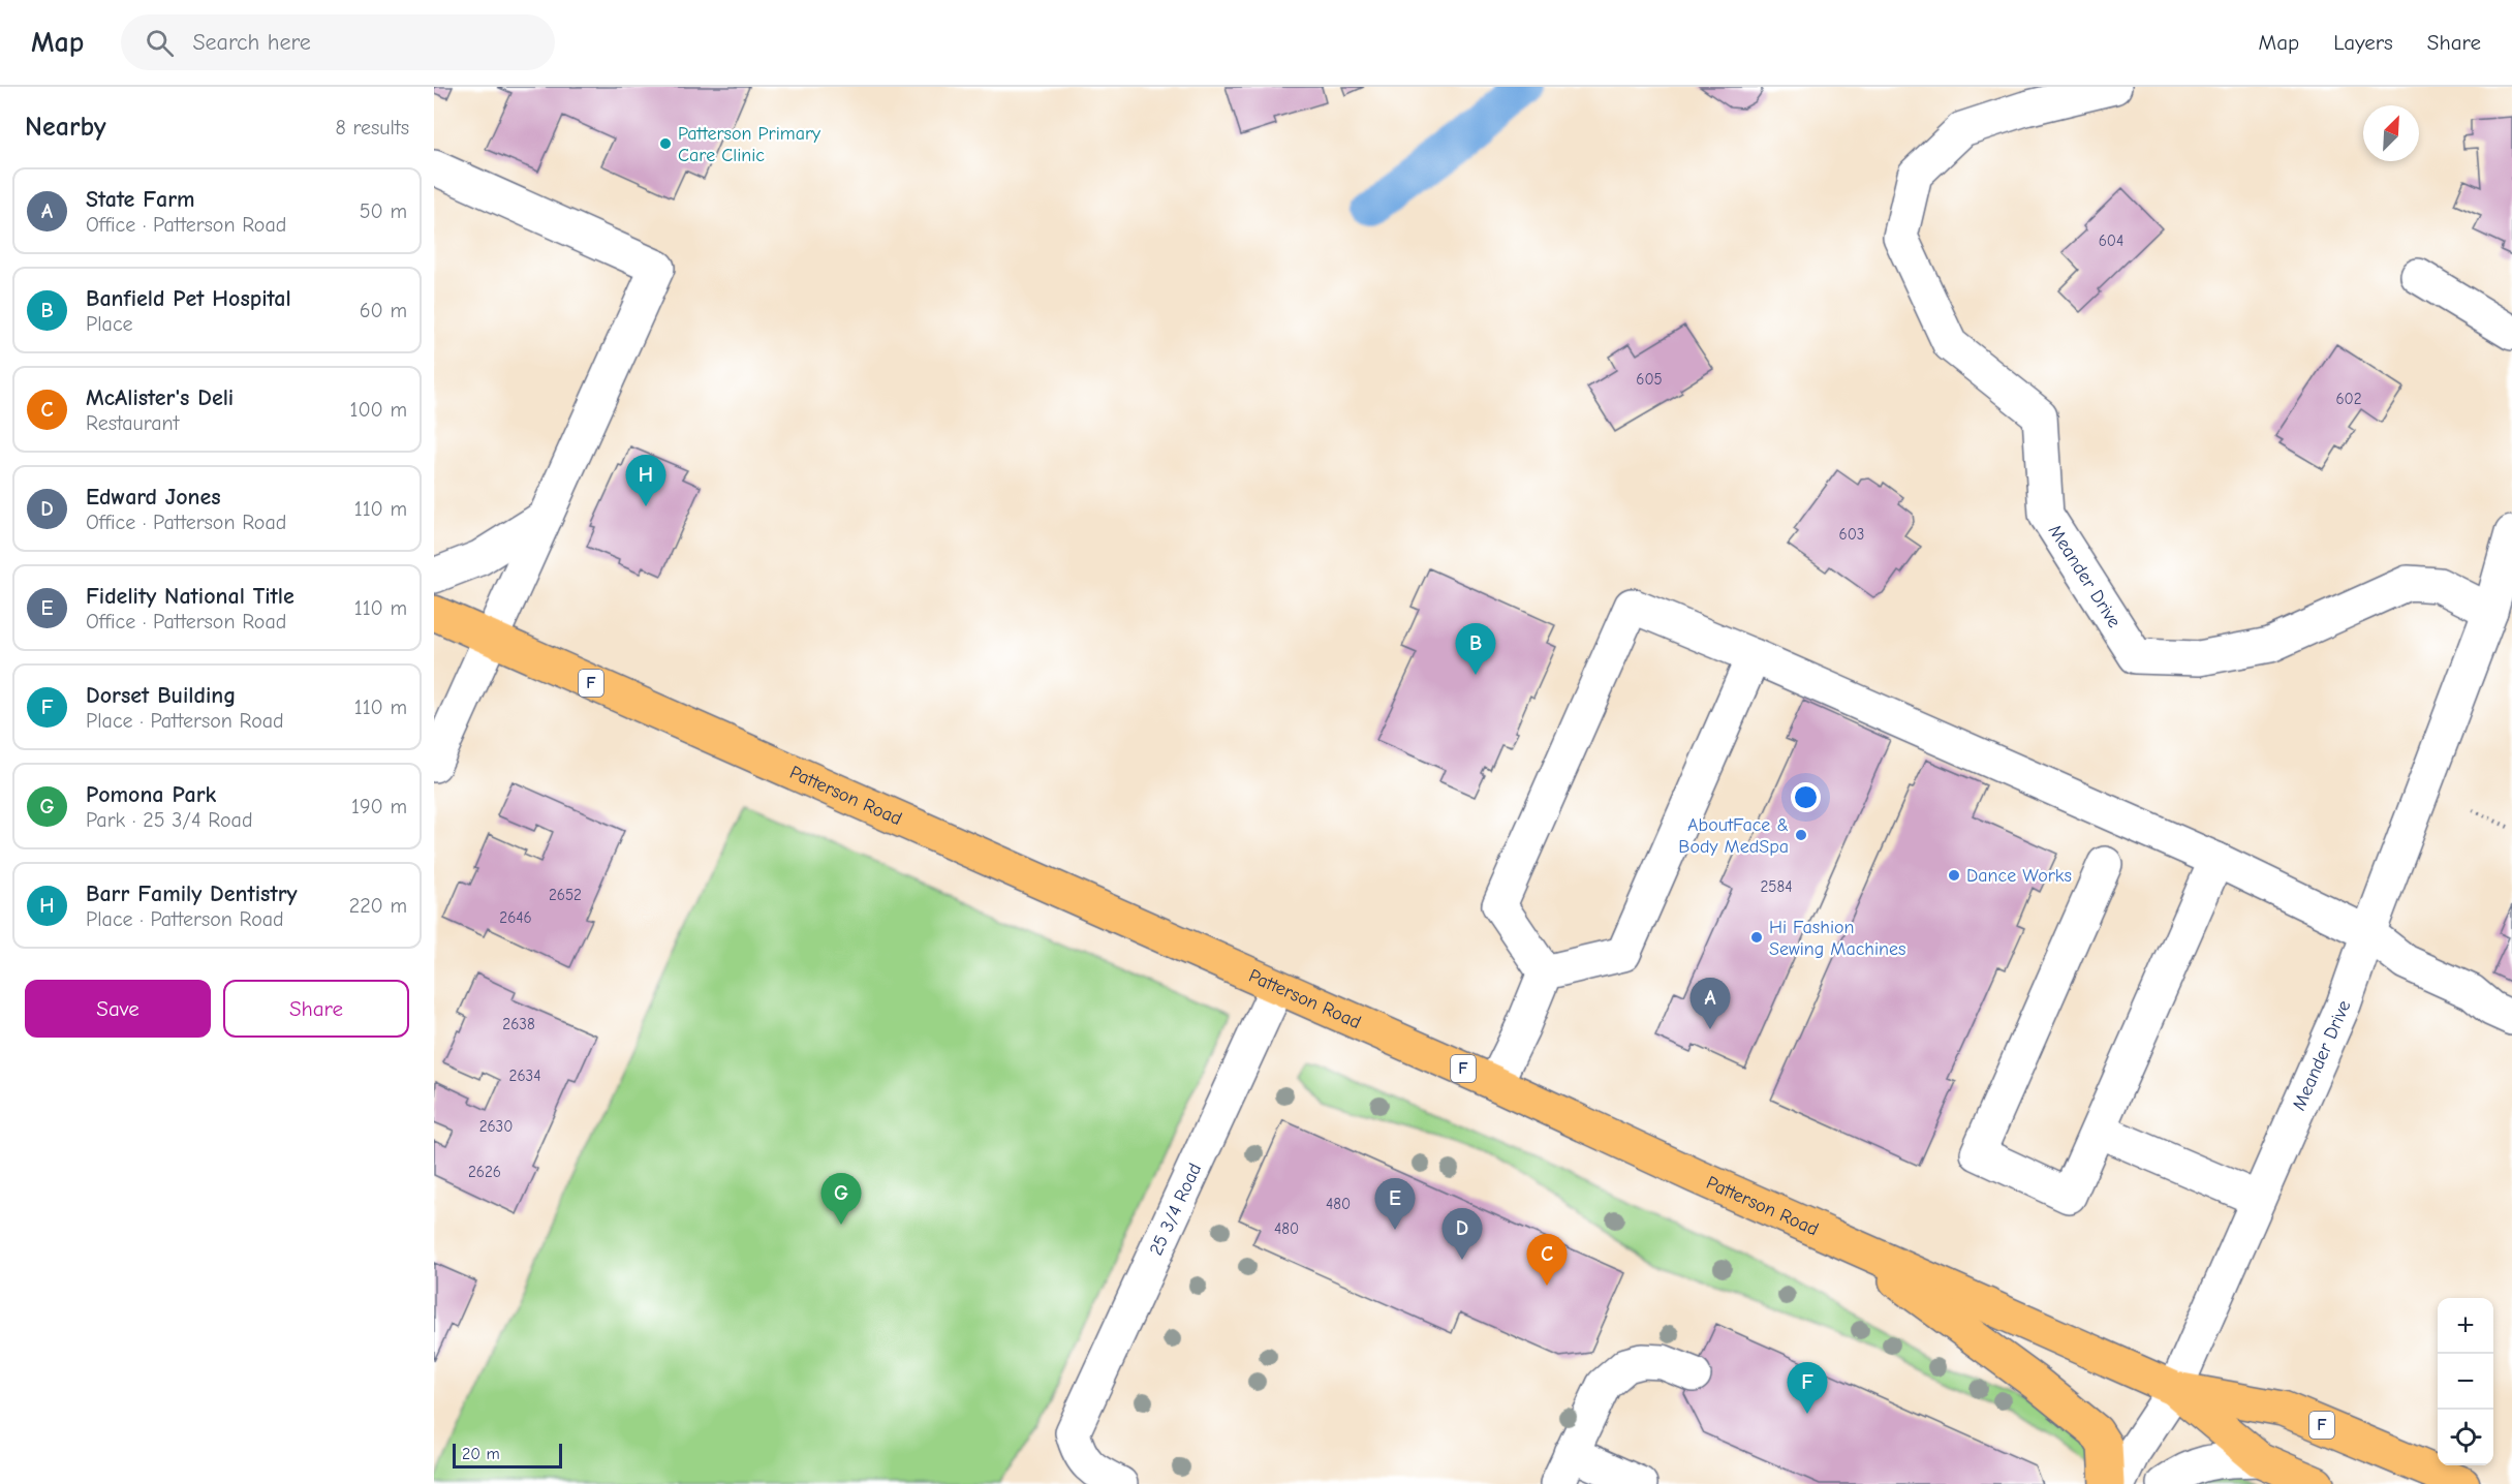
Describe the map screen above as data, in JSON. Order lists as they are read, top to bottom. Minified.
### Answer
{"streets":{"main road":["F","Patterson Road"],"street":["Meander Drive","25 3/4 Road"]},"crossings":[["Meander Drive","Patterson Road"],["Patterson Road","25 3/4 Road"]],"places":["Patterson Primary Care Clinic","AboutFace & Body MedSpa","Dance Works","Hi Fashion Sewing Machines"],"house_numbers":["604","605","602","603","2584","2652","2646","2638","2634","2630","2626","480","480"],"scale_bar":"20 m","north":"top right","page":{"header":"Map","search":"Search here","nav":["Map","Layers","Share"],"heading":["Nearby","8 results"],"list":[{"mark":"A","name":"State Farm","note":"Office · Patterson Road","value":"50 m"},{"mark":"B","name":"Banfield Pet Hospital","note":"Place","value":"60 m"},{"mark":"C","name":"McAlister's Deli","note":"Restaurant","value":"100 m"},{"mark":"D","name":"Edward Jones","note":"Office · Patterson Road","value":"110 m"},{"mark":"E","name":"Fidelity National Title","note":"Office · Patterson Road","value":"110 m"},{"mark":"F","name":"Dorset Building","note":"Place · Patterson Road","value":"110 m"},{"mark":"G","name":"Pomona Park","note":"Park · 25 3/4 Road","value":"190 m"},{"mark":"H","name":"Barr Family Dentistry","note":"Place · Patterson Road","value":"220 m"}],"pins":["H","B","A","G","E","D","C","F"],"buttons":["Save","Share"],"map_buttons":["+","−"],"scale":"20 m"}}
